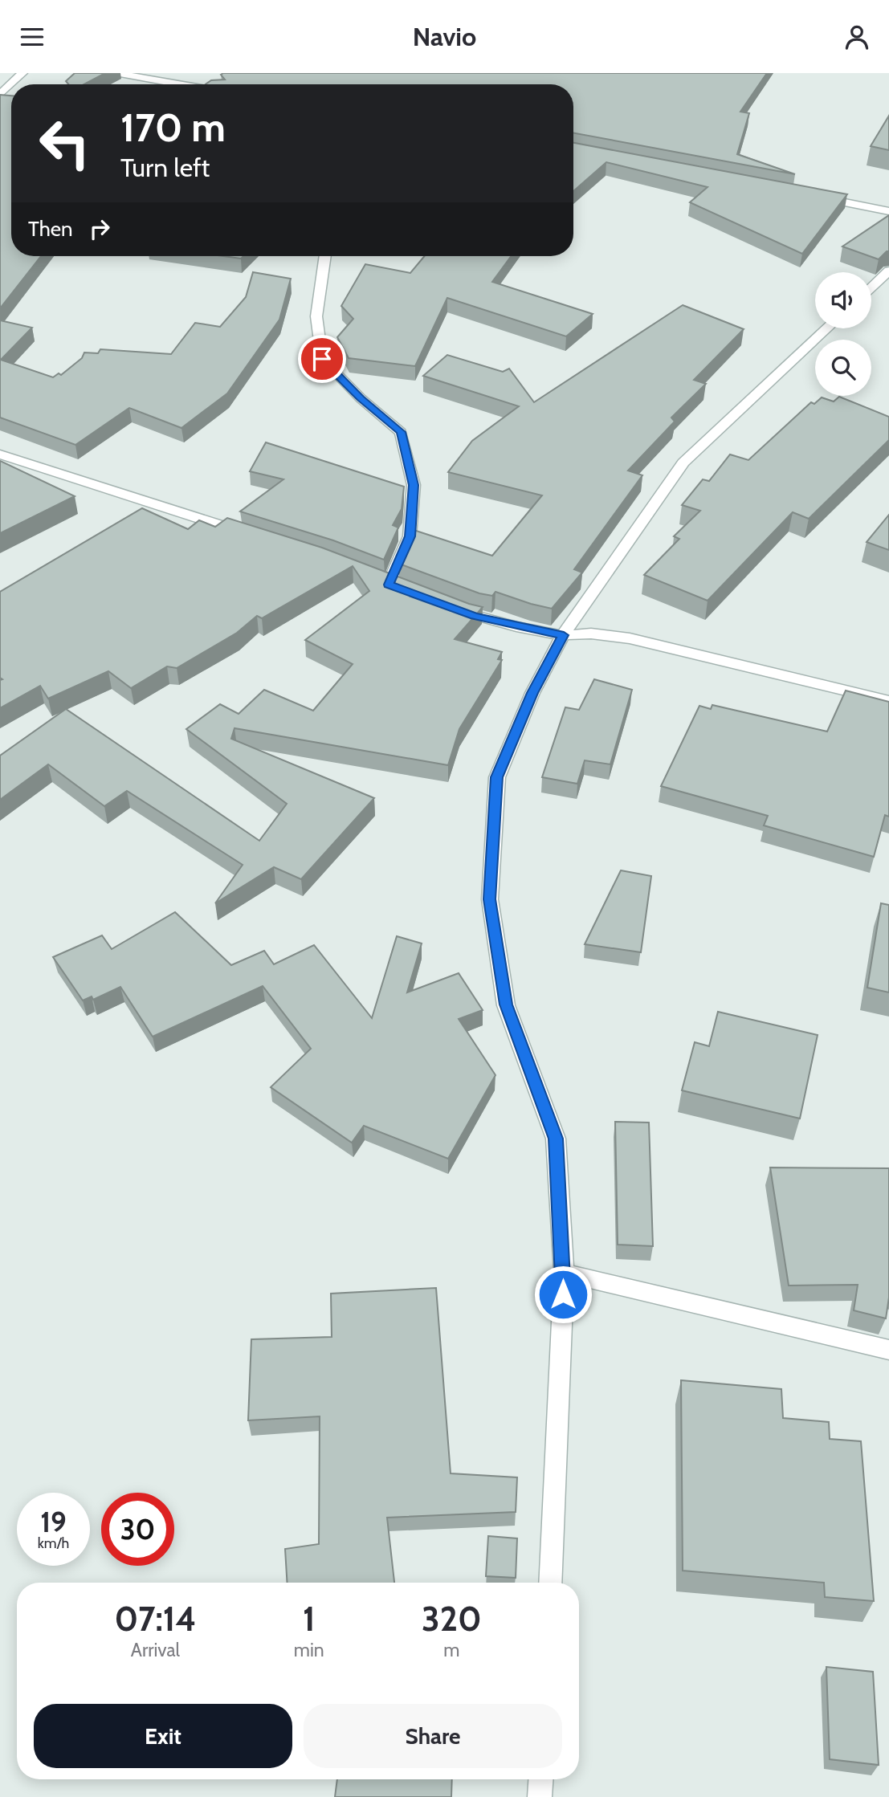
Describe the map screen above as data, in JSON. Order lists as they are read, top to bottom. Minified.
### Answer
{"page":{"header":"Navio","turn":["170 m","Turn left"],"then":"Then","speed":"19 km/h","limit":"30","eta":["07:14","Arrival","1","min","320","m"],"buttons":["Exit","Share"]}}
